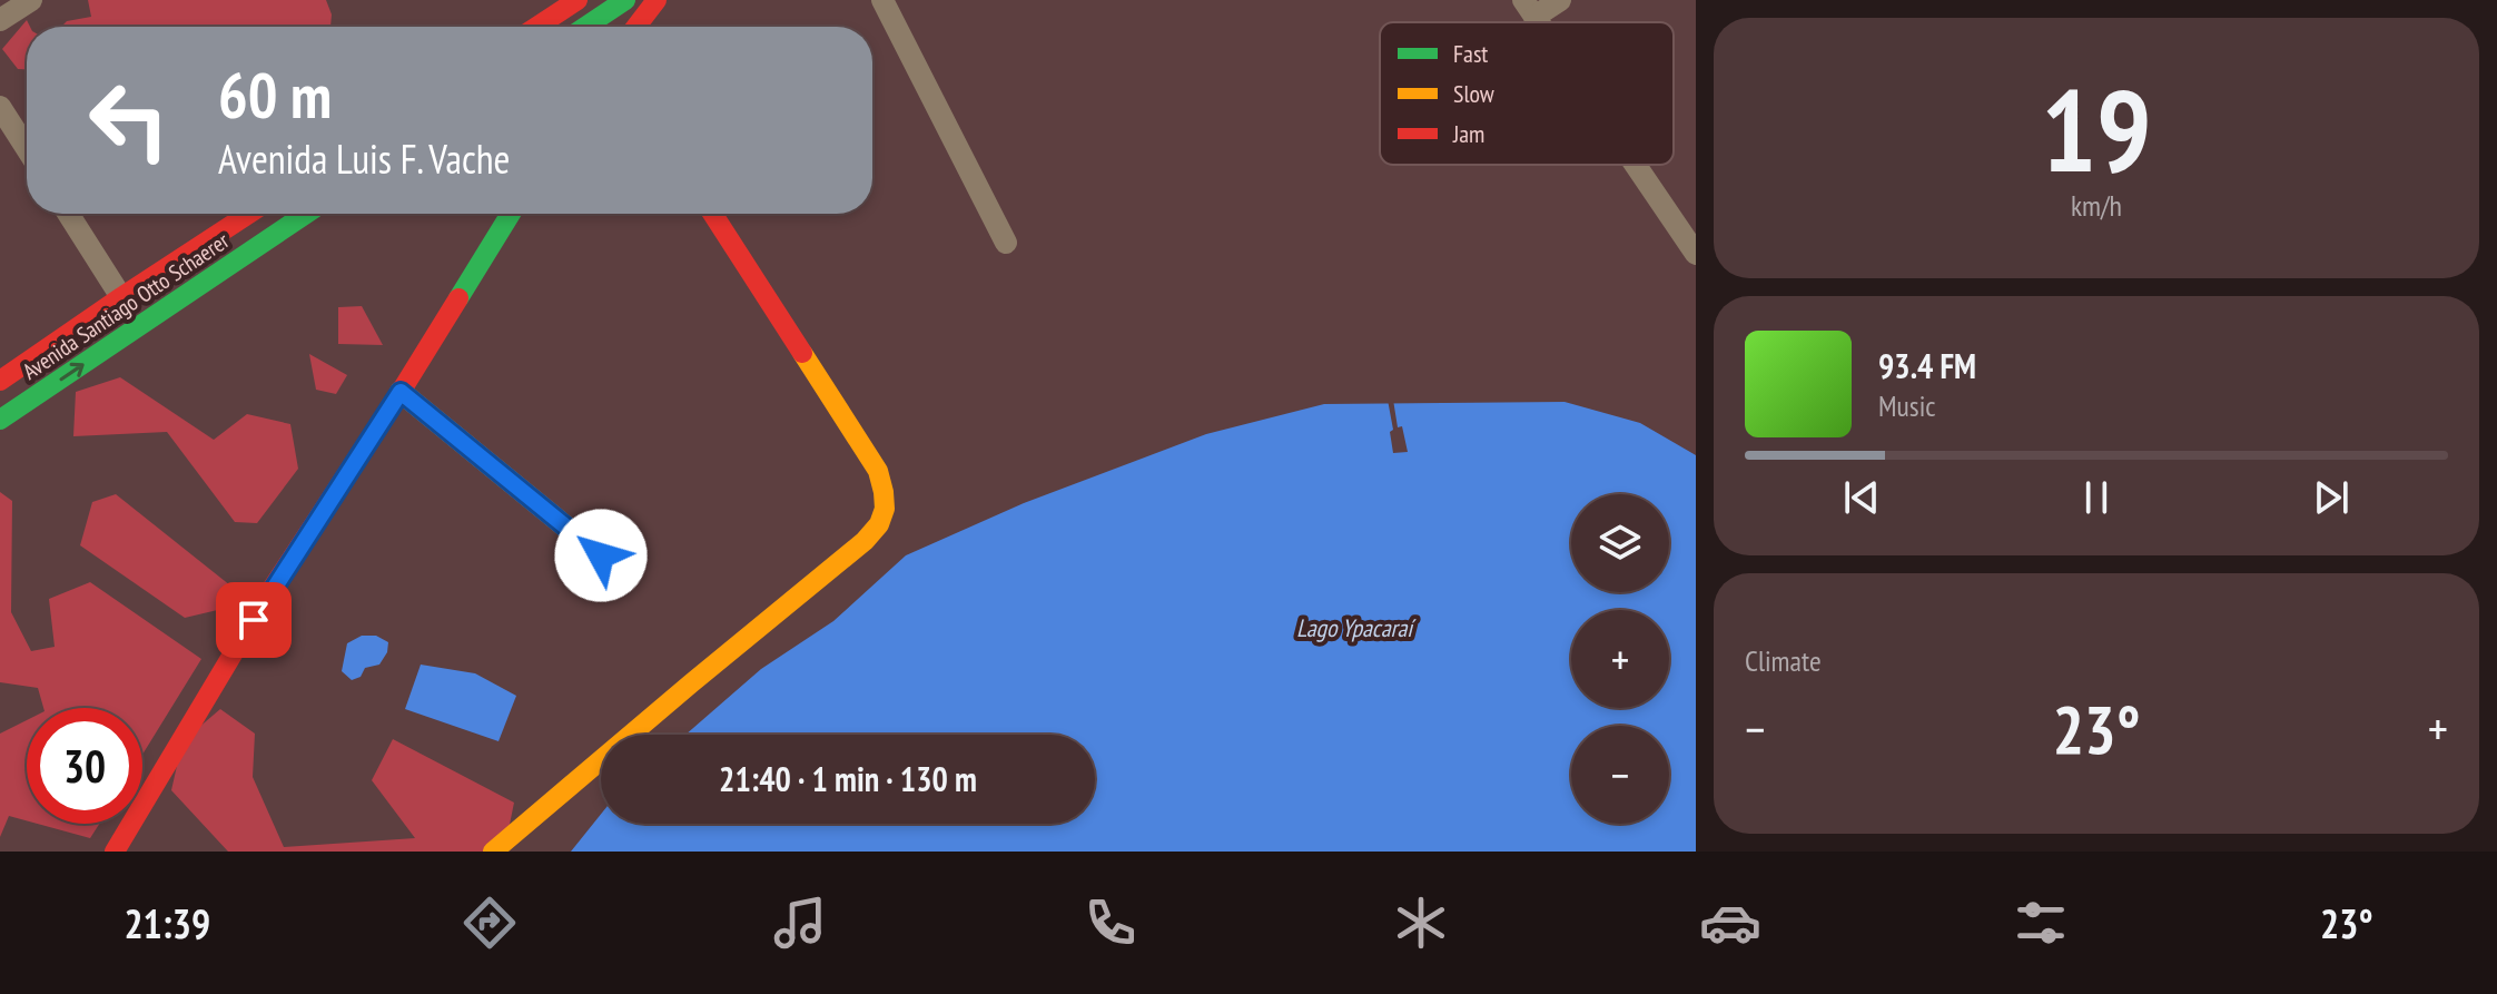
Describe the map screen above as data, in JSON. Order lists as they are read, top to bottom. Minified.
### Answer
{"streets":{"street":["Avenida Santiago Otto Schaerer"]},"water":["Lago Ypacaraí"],"legend":["Fast","Slow","Jam"],"page":{"tile":[["19","km/h"],"Climate"],"turn":["60 m","Avenida Luis F. Vache"],"song":["93.4 FM","Music"],"map_buttons":["+","−"],"heat":["−","23°","+"],"limit":"30","trip":"21:40 · 1 min · 130 m","tabs":["21:39","23°"]}}
